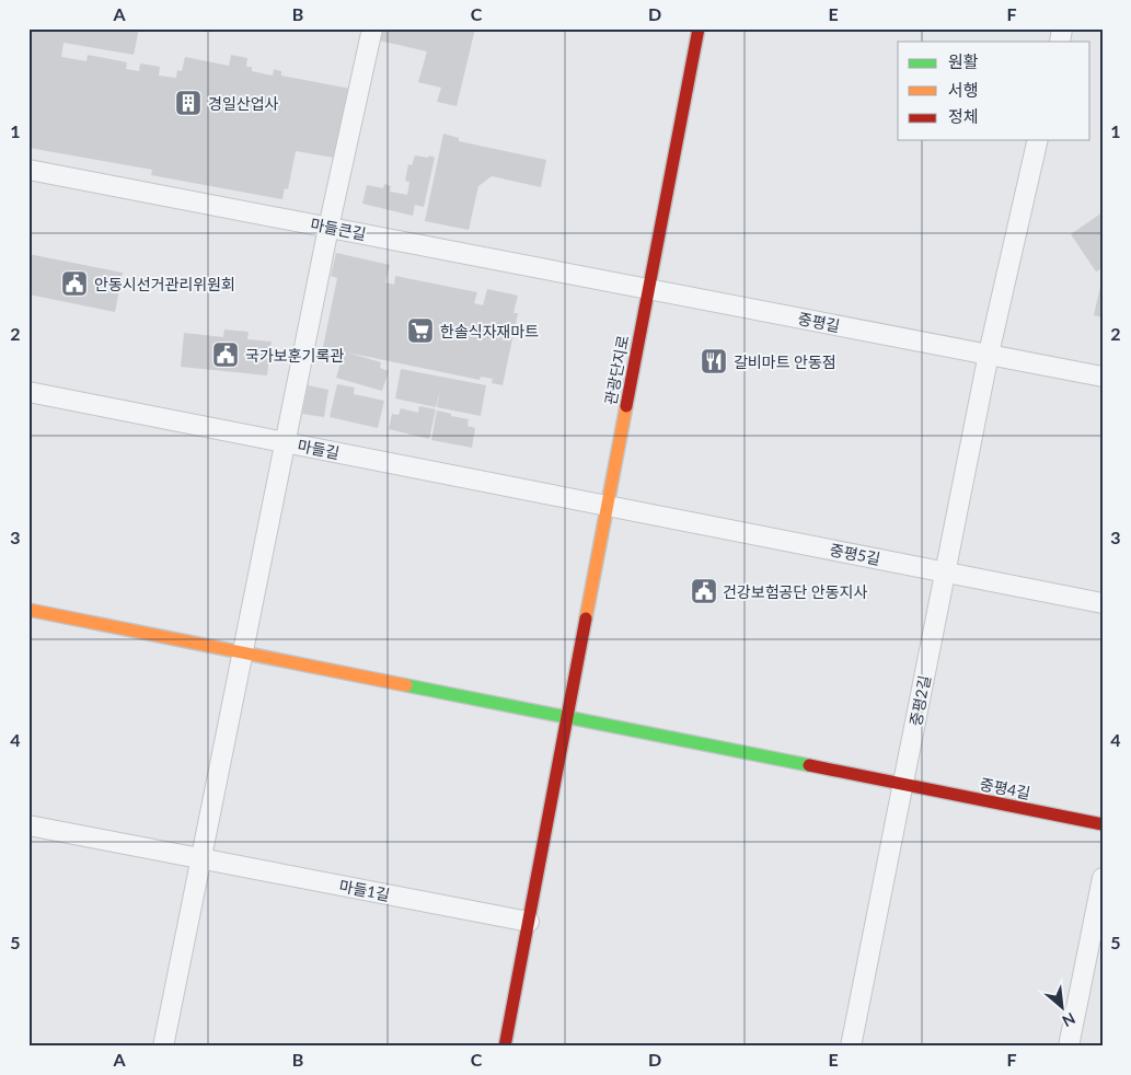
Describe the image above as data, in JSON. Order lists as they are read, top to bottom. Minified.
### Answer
{"streets":{"street":["마들큰길","중평길","관광단지로","마들길","중평5길","중평2길","중평4길","마들1길"]},"crossings":[["마들큰길","중평길"],["마들큰길","관광단지로"],["중평길","관광단지로"],["중평길","중평2길"],["관광단지로","마들길"],["관광단지로","중평5길"],["관광단지로","중평4길"],["관광단지로","마들1길"],["마들길","중평5길"],["중평5길","중평2길"],["중평2길","중평4길"]],"places":{"building":["경일산업사"],"public building":["안동시선거관리위원회","국가보훈기록관","건강보험공단 안동지사"],"supermarket":["한솔식자재마트"],"restaurant":["갈비마트 안동점"]},"legend":["원활","서행","정체"],"north":"bottom right","grid":{"columns":["A","B","C","D","E","F"],"rows":["1","2","3","4","5"]}}
